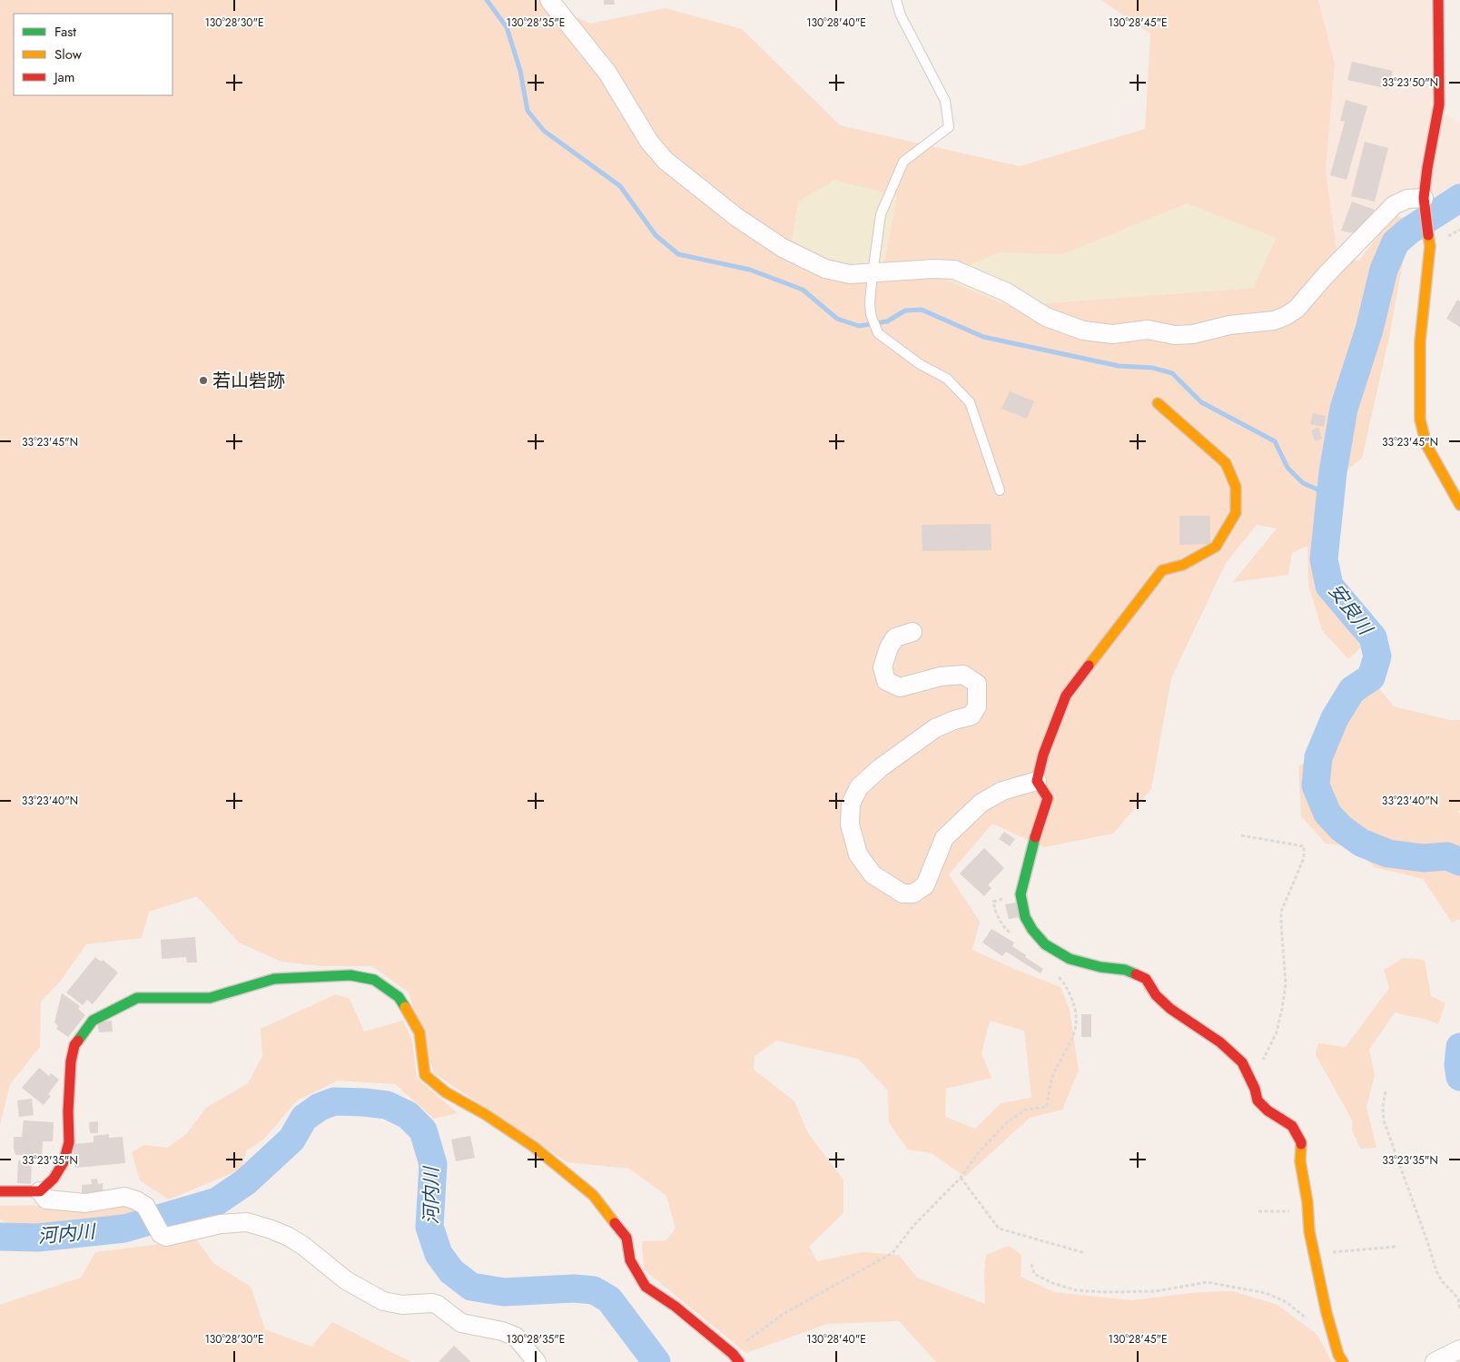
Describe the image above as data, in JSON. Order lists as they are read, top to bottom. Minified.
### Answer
{"water":["安良川","河内川"],"places":["若山砦跡"],"legend":["Fast","Slow","Jam"],"coordinates":["130°28'30\"E","130°28'35\"E","130°28'40\"E","130°28'45\"E","33°23'50\"N","33°23'45\"N","33°23'40\"N","33°23'35\"N"]}
